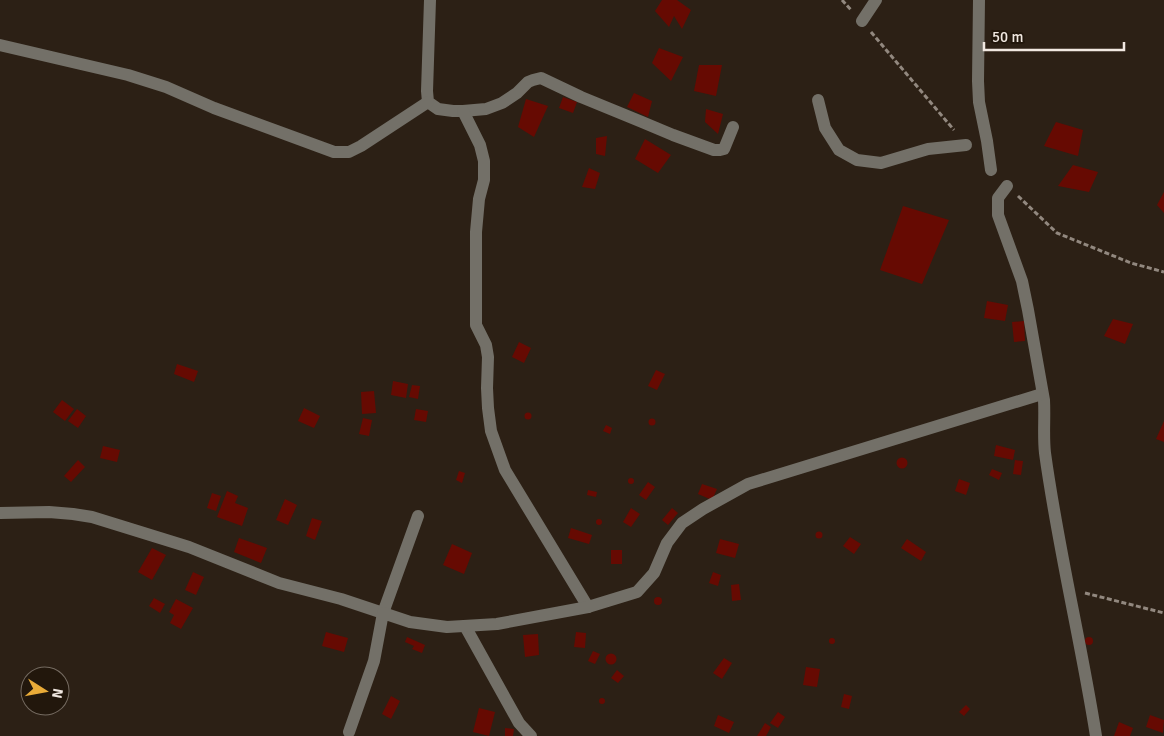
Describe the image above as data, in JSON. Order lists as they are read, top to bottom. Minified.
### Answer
{"scale_bar":"50 m","north":"right"}
